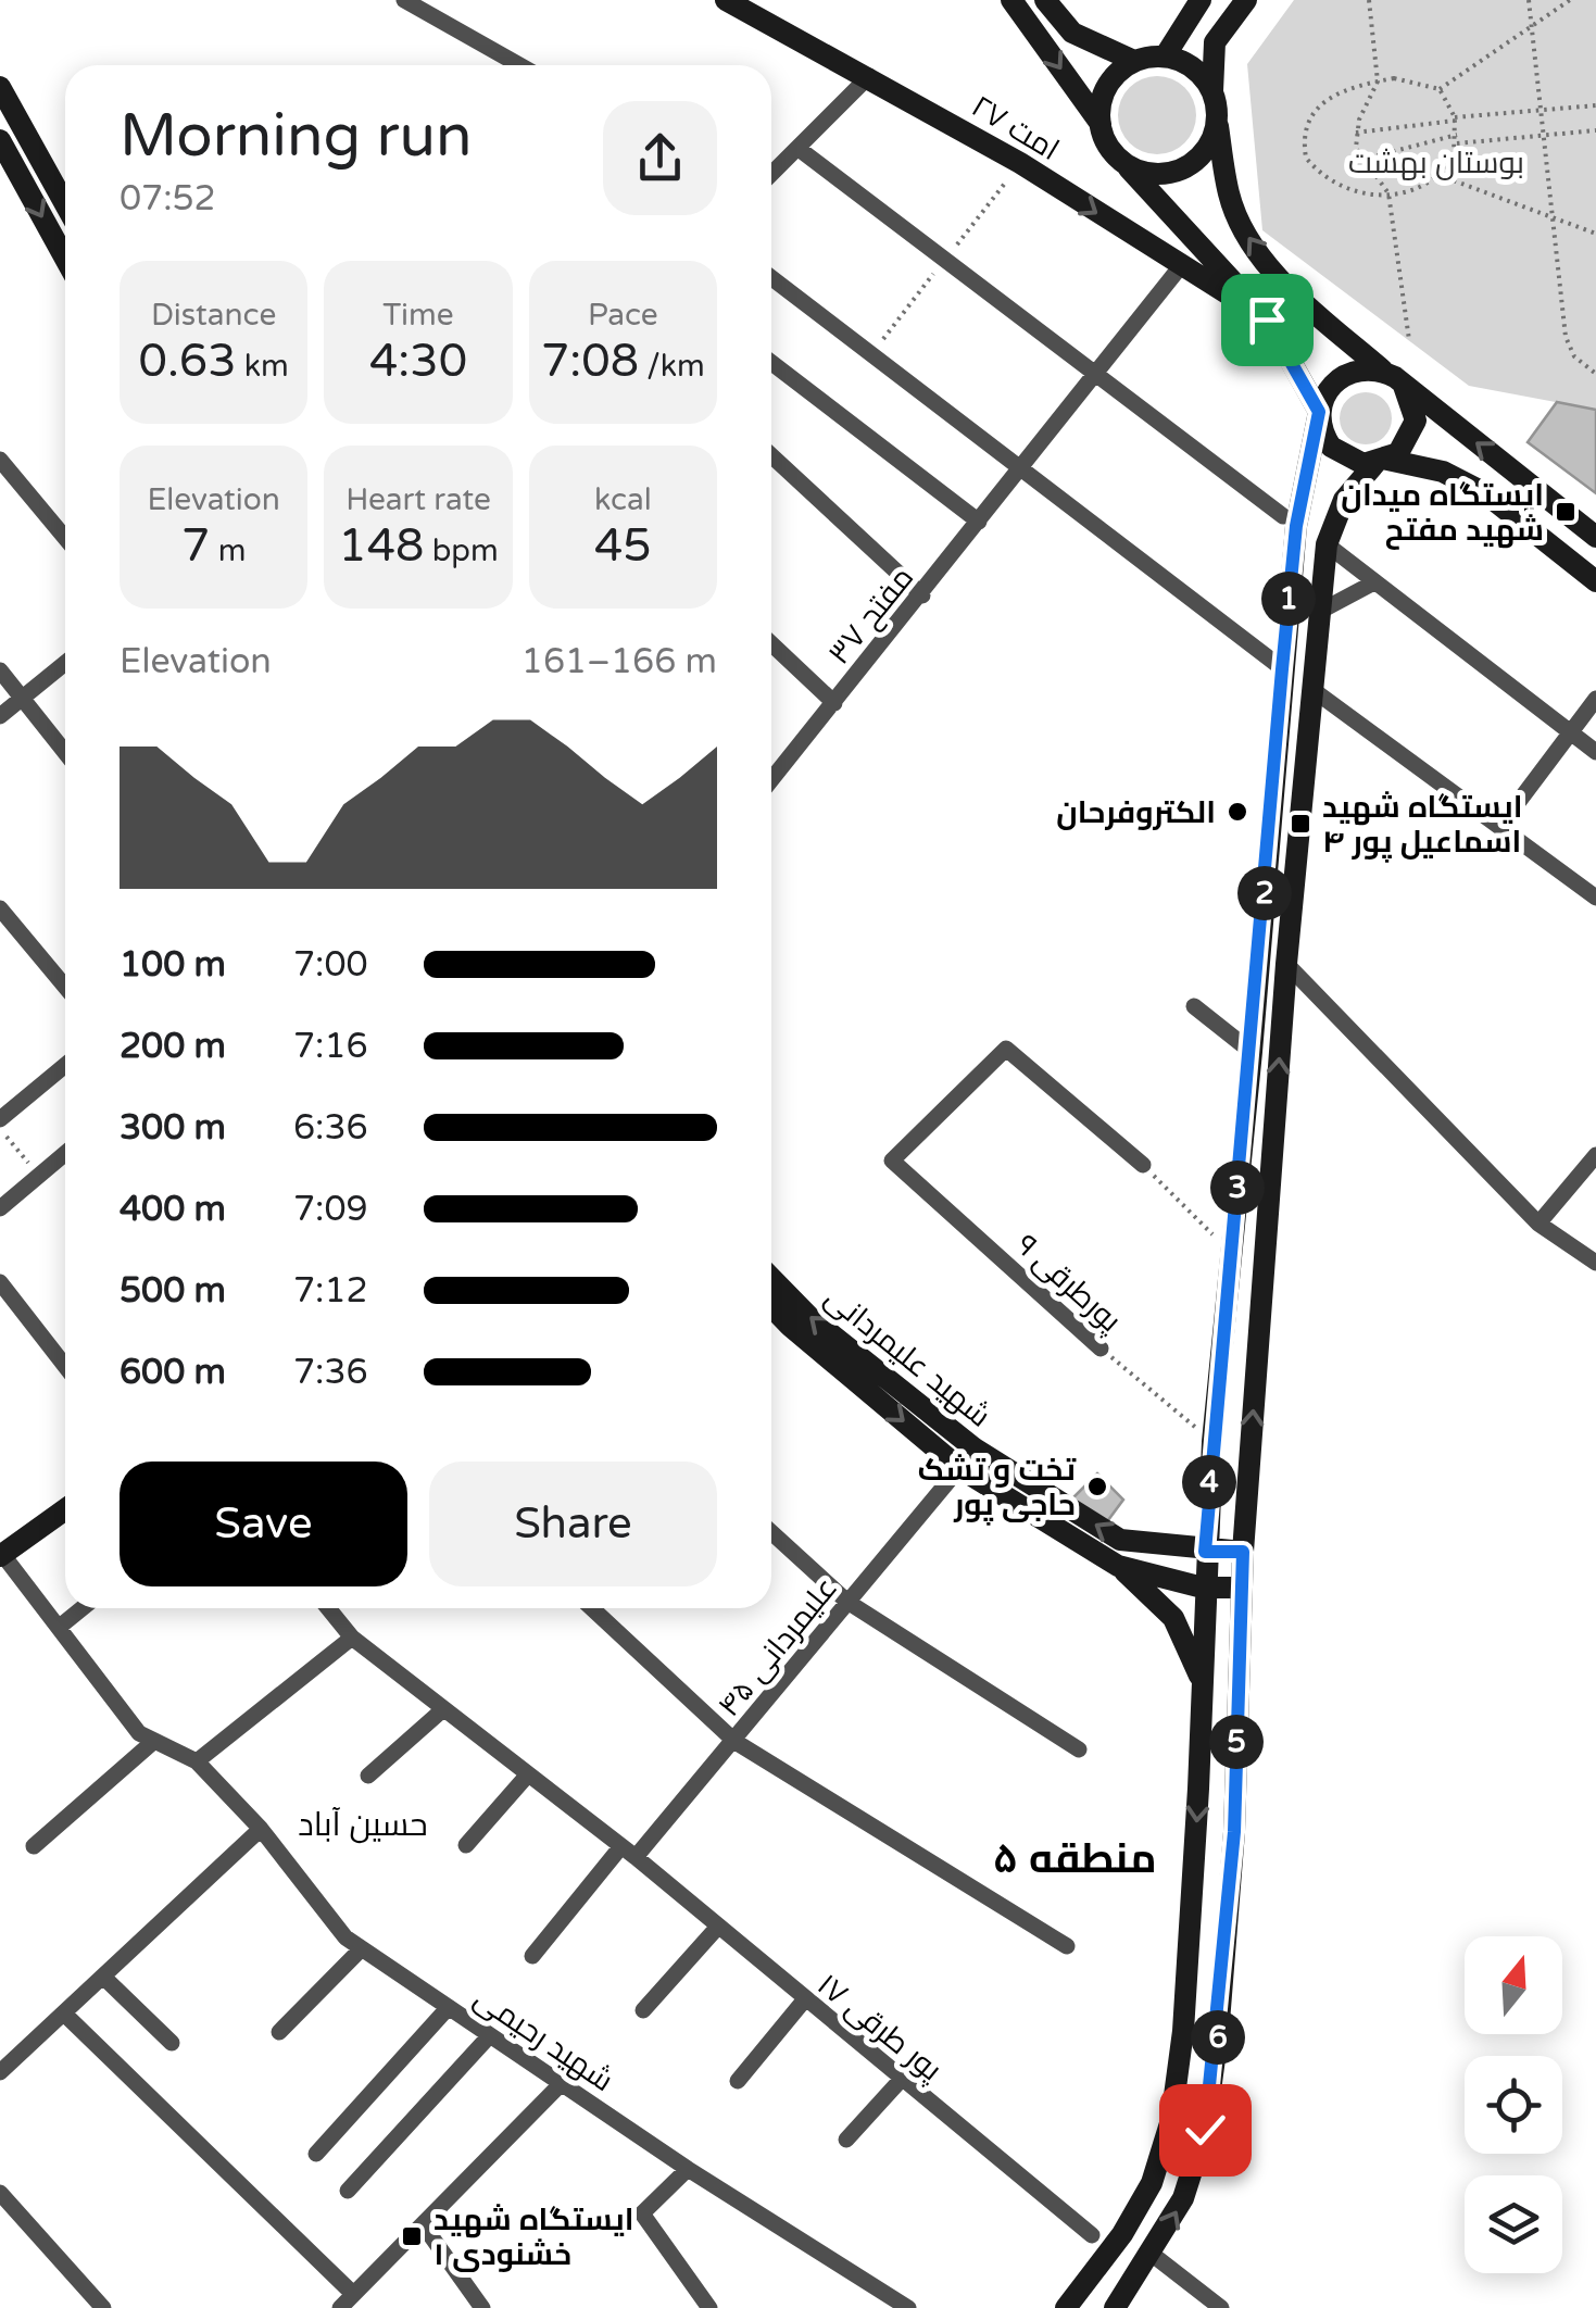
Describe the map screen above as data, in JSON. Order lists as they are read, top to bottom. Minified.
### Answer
{"streets":{"main road":["امت ۲۷","شهید علیمردانی"],"street":["مفتح ۳۷","پورطرقی ۹","علیمردانی ۴۵","پور طرقی ۱۷","شهید رحیمی"]},"crossings":[["امت ۲۷","مفتح ۳۷"],["شهید علیمردانی","علیمردانی ۴۵"],["علیمردانی ۴۵","پور طرقی ۱۷"]],"districts":["حسین آباد","منطقه ۵"],"parks":["بوستان بهشت"],"places":{"transit":["ایستگاه میدان شهید مفتح","ایستگاه شهید اسماعیل پور ۴","ایستگاه شهید خشنودی ۱"],"other":["الکتروفرحان","تخت و تشک حاجی پور"]},"north":"top","page":{"heading":["Morning run","07:52"],"stats":[["Distance","0.63 km"],["Time","4:30"],["Pace","7:08 /km"],["Elevation","7 m"],["Heart rate","148 bpm"],["kcal","45"]],"pins":["1","2","3","4","5","6"],"chart":["Elevation","161–166 m"],"list":[{"name":"100 m","note":"7:00"},{"name":"200 m","note":"7:16"},{"name":"300 m","note":"6:36"},{"name":"400 m","note":"7:09"},{"name":"500 m","note":"7:12"},{"name":"600 m","note":"7:36"}],"buttons":["Save","Share"]}}
